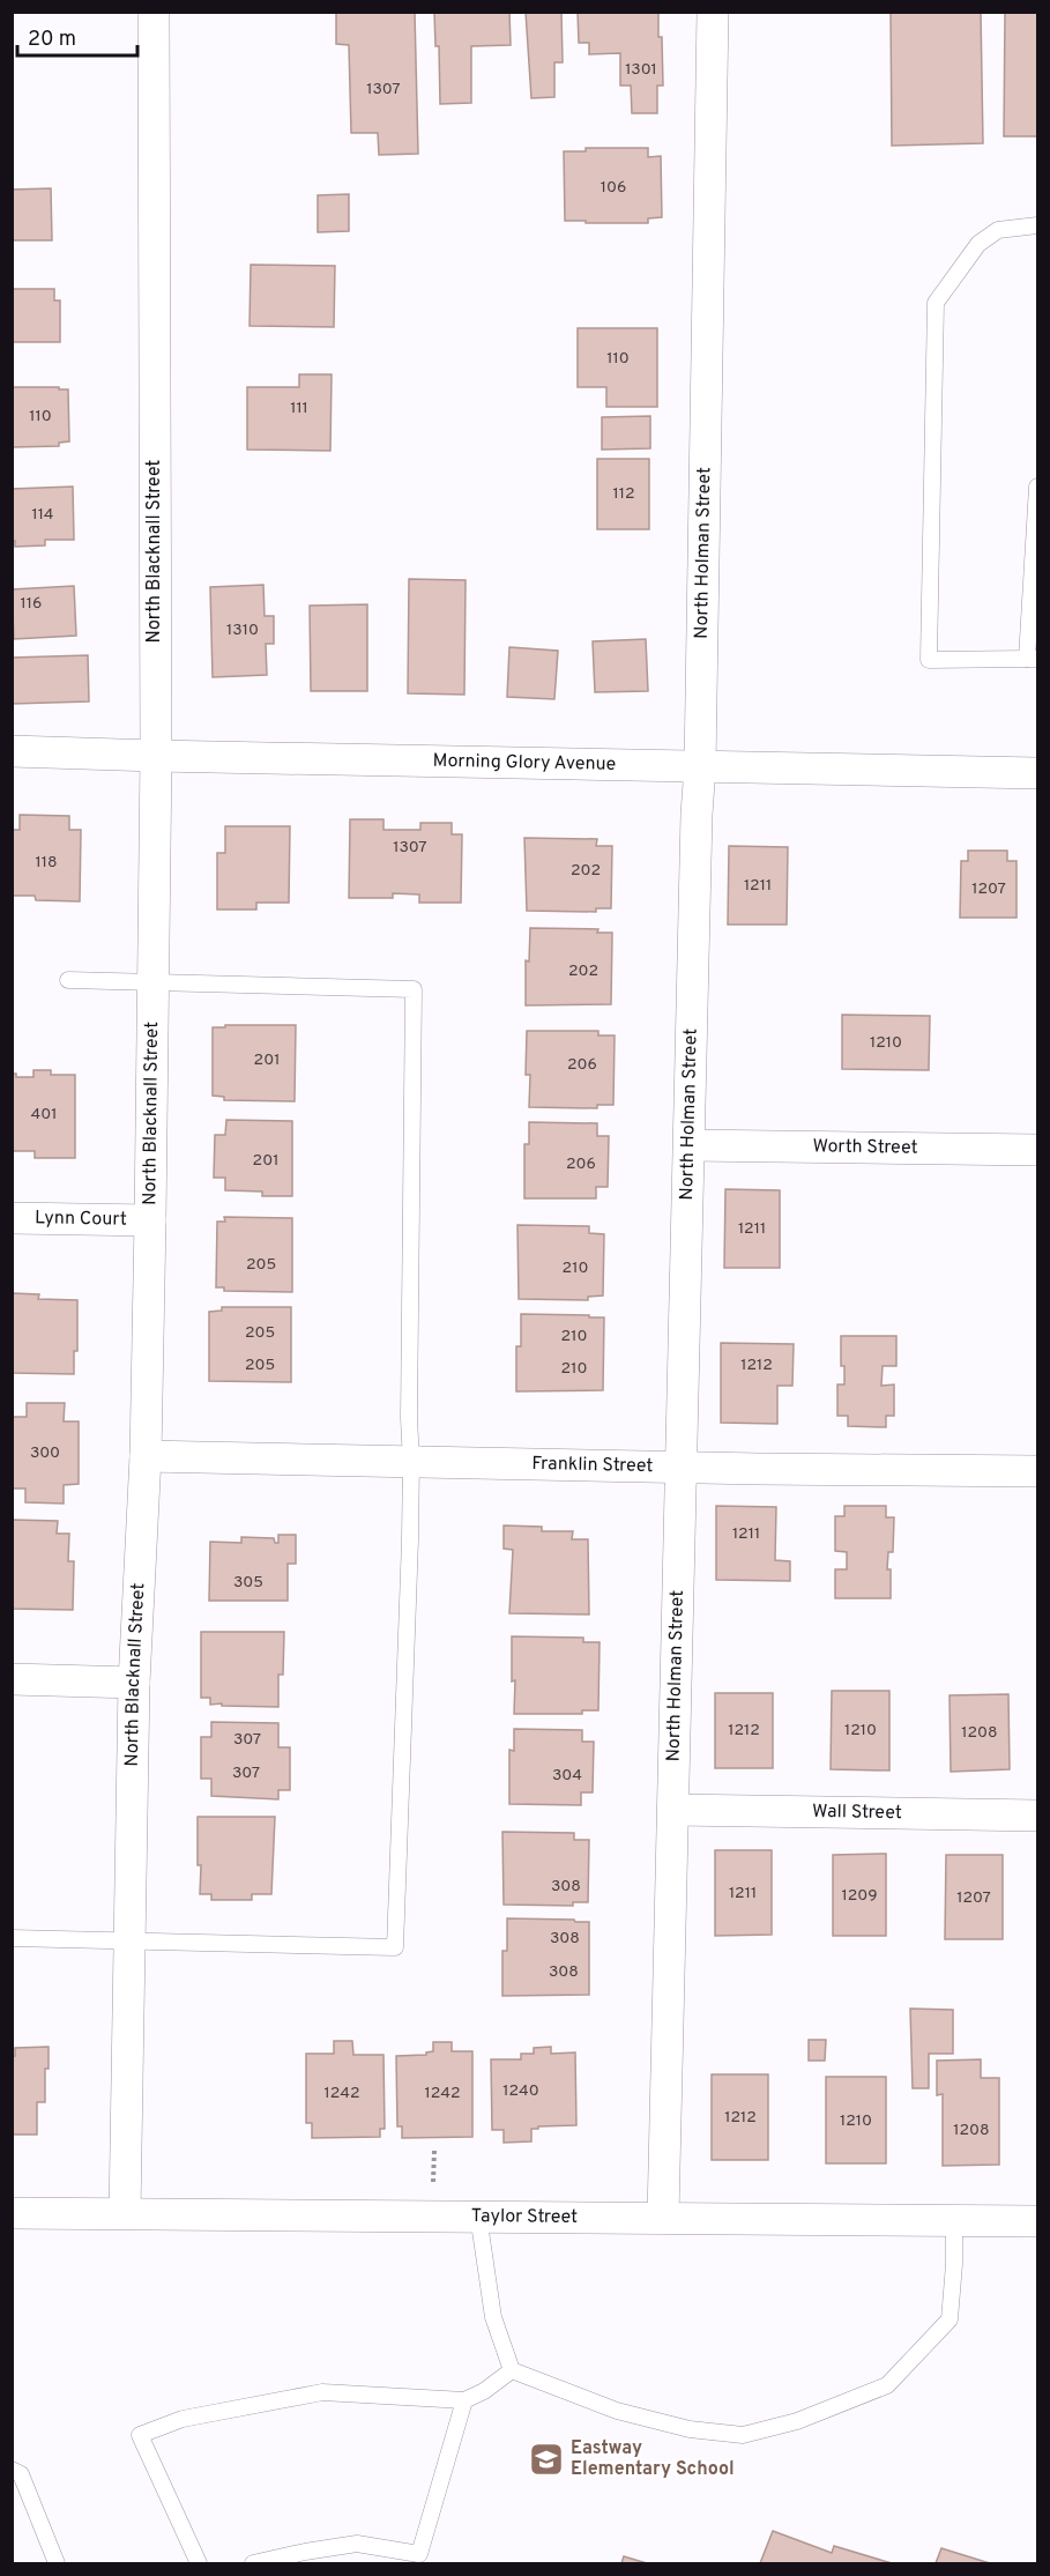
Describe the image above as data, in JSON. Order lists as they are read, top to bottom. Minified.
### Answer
{"streets":{"street":["North Blacknall Street","North Holman Street","Morning Glory Avenue","Worth Street","Lynn Court","Franklin Street","Wall Street","Taylor Street"]},"crossings":[["North Blacknall Street","Morning Glory Avenue"],["North Blacknall Street","Lynn Court"],["North Blacknall Street","Franklin Street"],["North Blacknall Street","Taylor Street"],["North Holman Street","Morning Glory Avenue"],["North Holman Street","Worth Street"],["North Holman Street","Franklin Street"],["North Holman Street","Wall Street"],["North Holman Street","Taylor Street"]],"places":{"school or university":["Eastway Elementary School"]},"house_numbers":["1301","1307","106","110","111","110","112","114","116","1310","1307","118","202","1211","1207","202","1210","201","206","401","201","206","1211","205","210","205","210","205","1212","210","300","1211","305","1212","1210","1208","307","307","304","308","1211","1209","1207","308","308","1240","1242","1242","1212","1210","1208"],"scale_bar":"20 m"}
